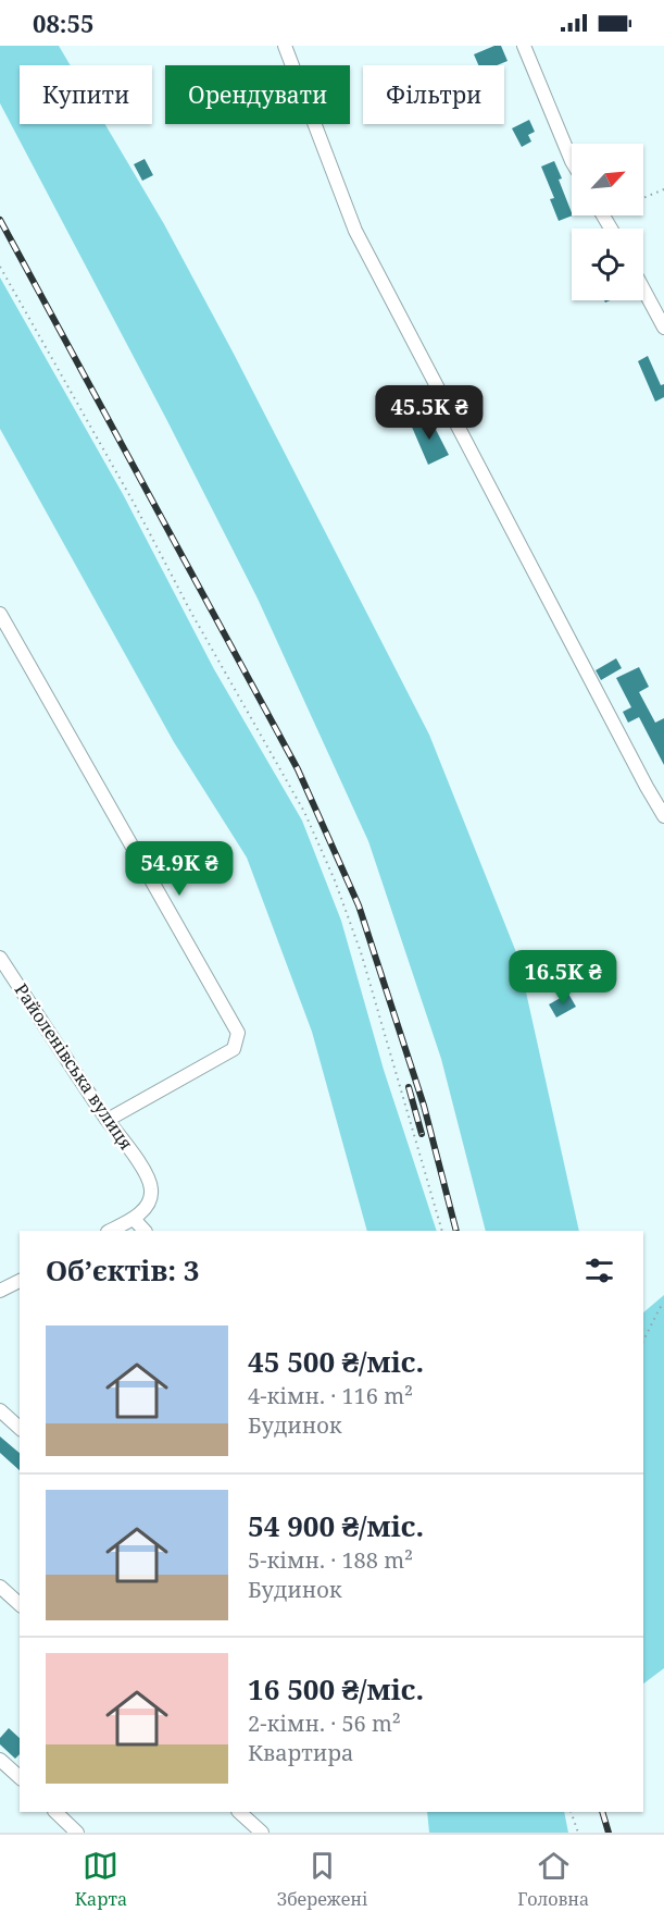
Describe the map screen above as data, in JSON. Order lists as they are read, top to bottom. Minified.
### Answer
{"streets":{"street":["Райоленівська вулиця"]},"north":"top right","page":{"status":"08:55","chip":["Купити","Орендувати","Фільтри"],"price":["45.5K ₴","54.9K ₴","16.5K ₴"],"heading":"Об’єктів: 3","list":[{"name":"45 500 ₴/міс.","note":"4-кімн. · 116 m² · Будинок"},{"name":"54 900 ₴/міс.","note":"5-кімн. · 188 m² · Будинок"},{"name":"16 500 ₴/міс.","note":"2-кімн. · 56 m² · Квартира"}],"tabs":["Карта","Збережені","Головна"]}}
